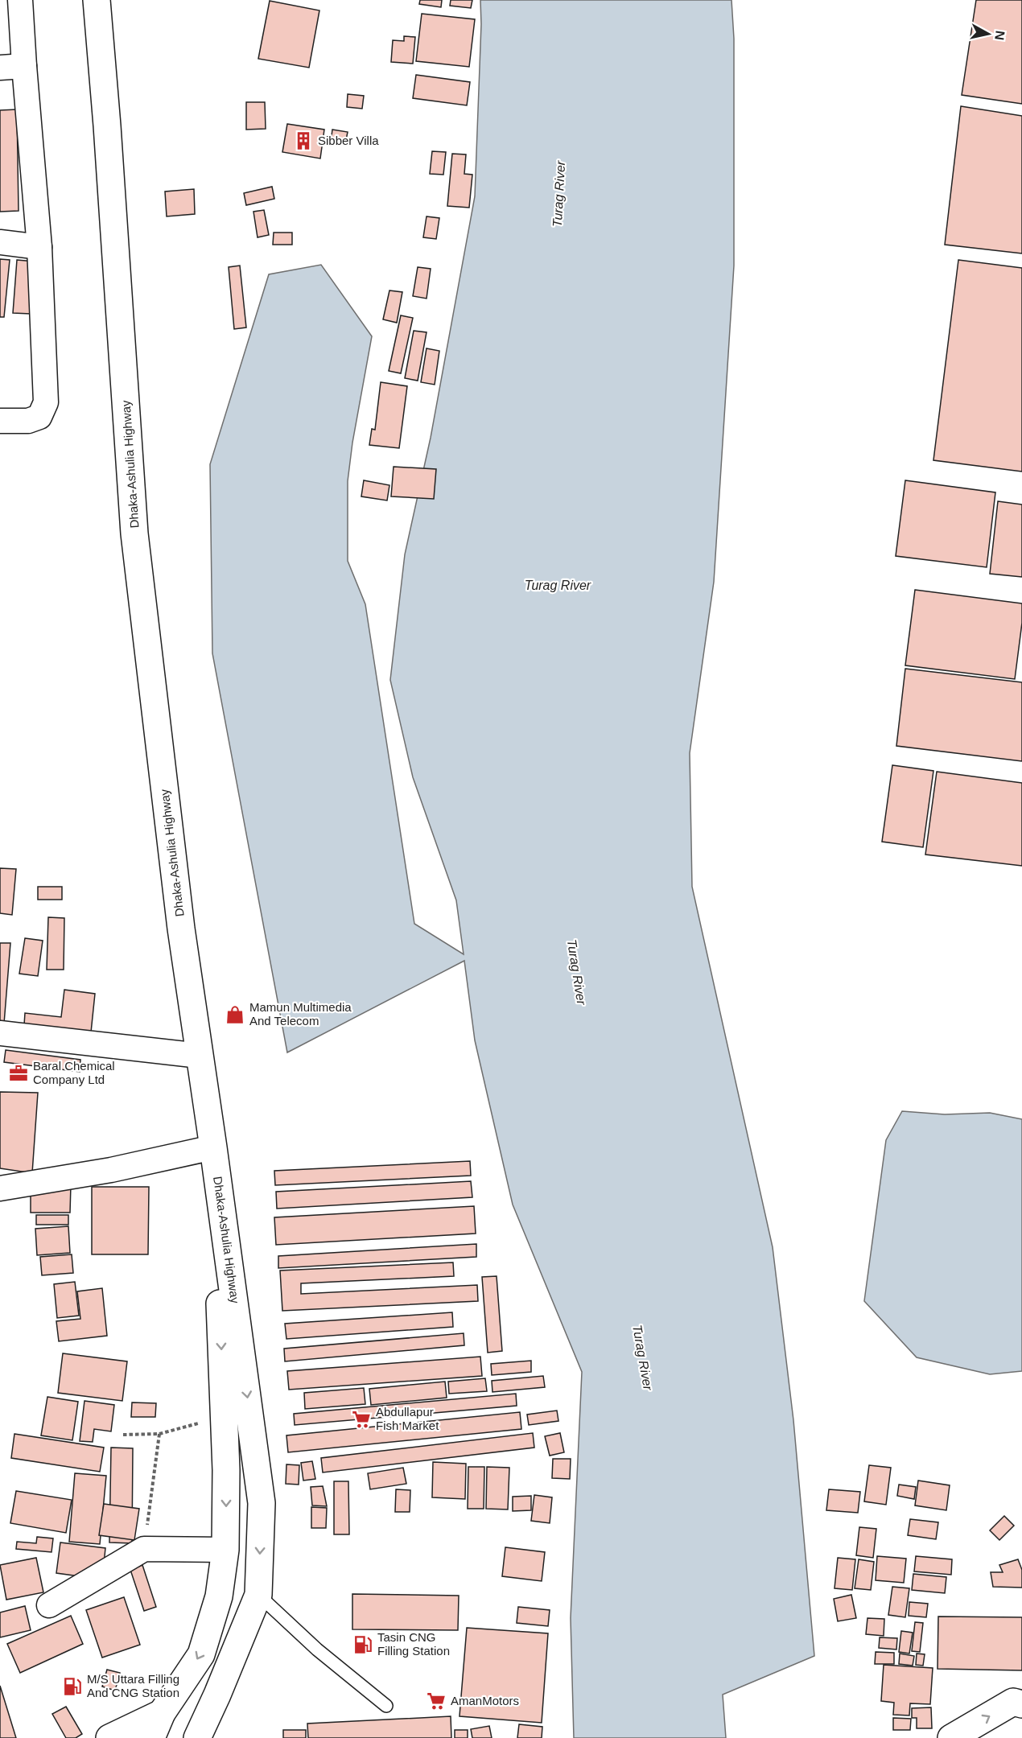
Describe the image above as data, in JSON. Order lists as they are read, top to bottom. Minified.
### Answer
{"streets":{"highway":["Dhaka-Ashulia Highway"]},"water":["Turag River"],"places":{"building":["Sibber Villa"],"shop":["Mamun Multimedia And Telecom"],"office":["Baral Chemical Company Ltd"],"supermarket":["Abdullapur Fish Market","AmanMotors"],"fuel station":["Tasin CNG Filling Station","M/S Uttara Filling And CNG Station"]},"north":"right"}
